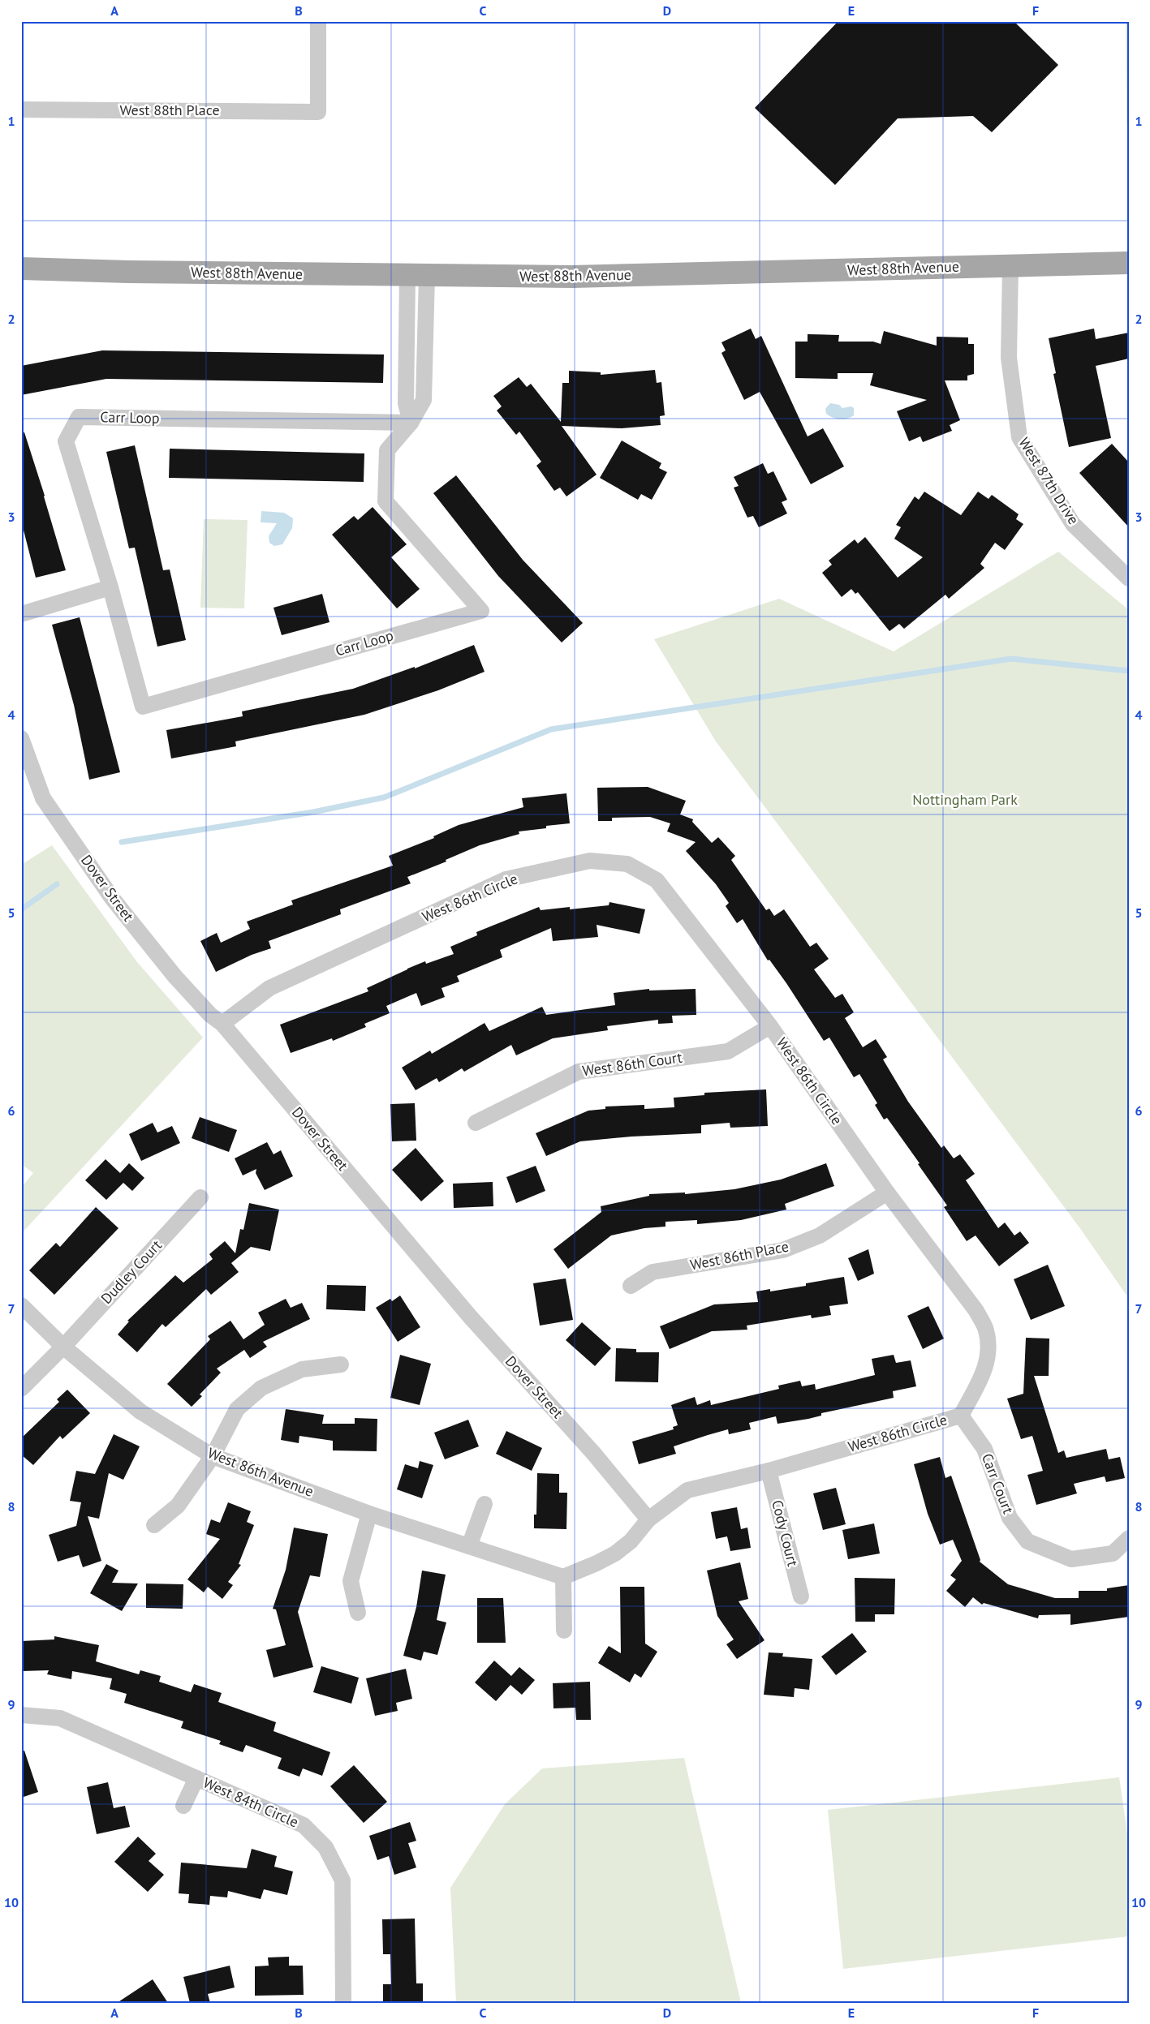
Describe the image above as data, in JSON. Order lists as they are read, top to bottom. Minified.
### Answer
{"streets":{"main road":["West 88th Avenue"],"street":["West 88th Place","Carr Loop","West 87th Drive","Dover Street","West 86th Circle","West 86th Court","West 86th Place","Dudley Court","West 86th Avenue","Carr Court","Cody Court","West 84th Circle"]},"crossings":[["West 88th Avenue","Carr Loop"],["West 88th Avenue","West 87th Drive"],["Dover Street","West 86th Circle"],["West 86th Circle","West 86th Court"],["West 86th Circle","West 86th Place"],["West 86th Circle","Carr Court"],["West 86th Circle","Cody Court"],["Dudley Court","West 86th Avenue"]],"parks":["Nottingham Park"],"grid":{"columns":["A","B","C","D","E","F"],"rows":["1","2","3","4","5","6","7","8","9","10"]}}
